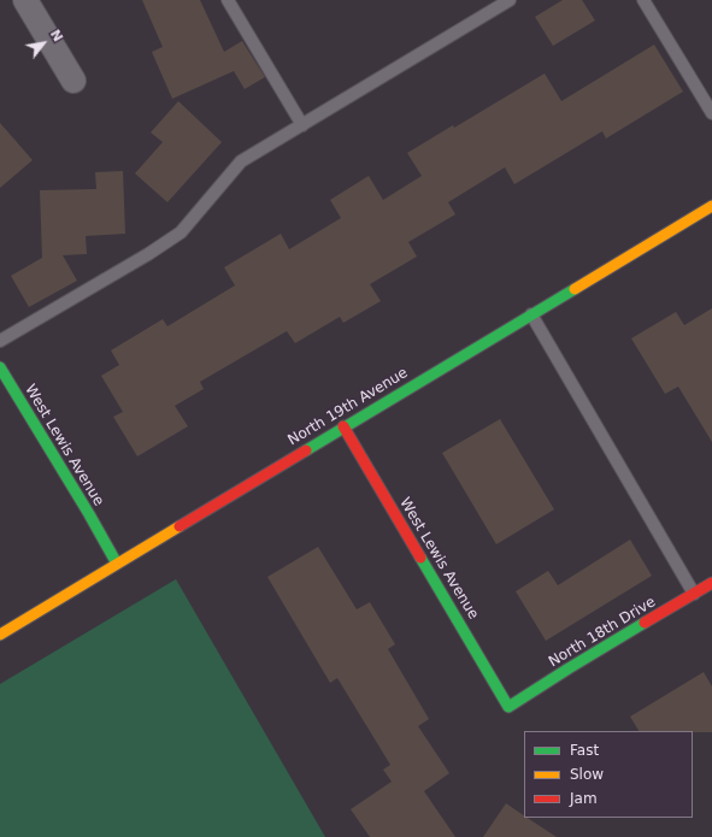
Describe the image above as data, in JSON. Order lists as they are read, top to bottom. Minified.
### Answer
{"streets":{"main road":["North 19th Avenue","West Lewis Avenue","North 18th Drive"]},"crossings":[["North 19th Avenue","West Lewis Avenue"],["West Lewis Avenue","North 18th Drive"]],"legend":["Fast","Slow","Jam"],"north":"top right"}
